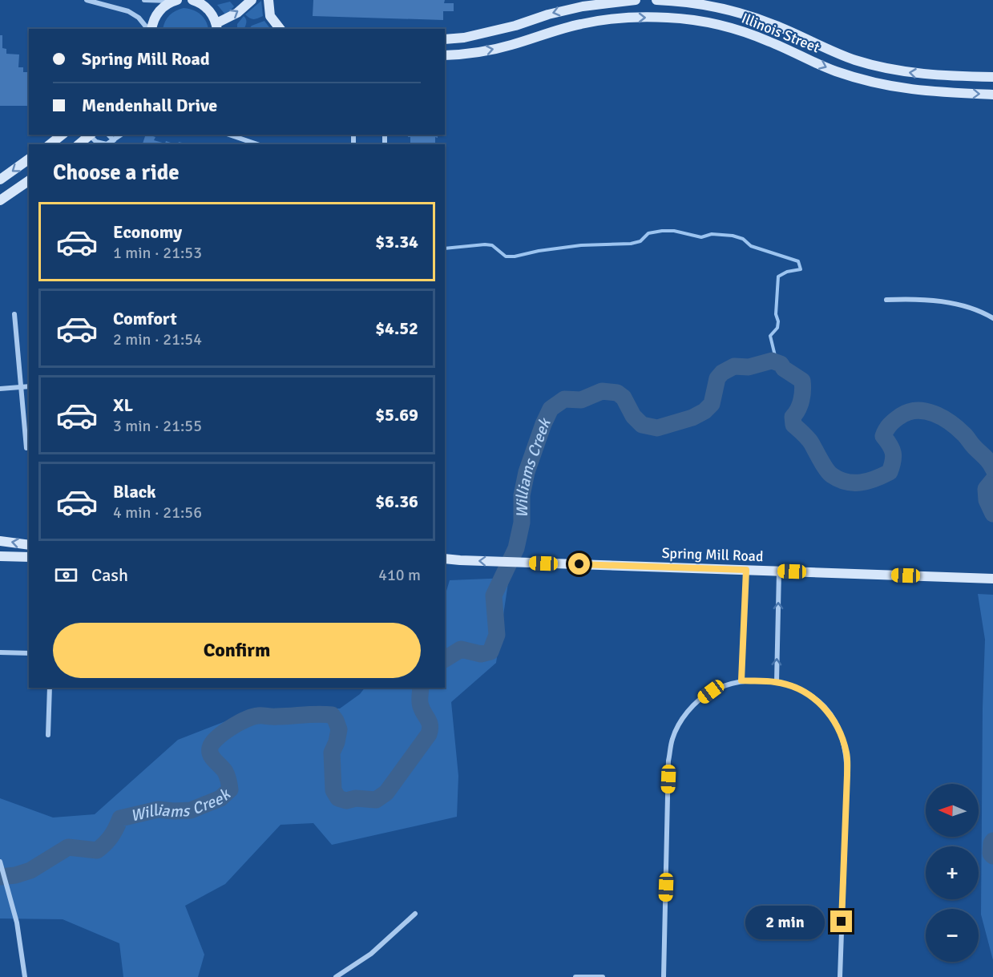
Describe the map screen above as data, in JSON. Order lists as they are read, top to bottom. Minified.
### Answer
{"streets":{"street":["Illinois Street","Spring Mill Road"]},"one_way":["Spring Mill Road"],"water":["Williams Creek"],"north":"left","page":{"banner":["Spring Mill Road","Mendenhall Drive"],"heading":"Choose a ride","list":[{"name":"Economy","note":"1 min · 21:53","value":"$3.34"},{"name":"Comfort","note":"2 min · 21:54","value":"$4.52"},{"name":"XL","note":"3 min · 21:55","value":"$5.69"},{"name":"Black","note":"4 min · 21:56","value":"$6.36"}],"pay":["Cash","410 m"],"buttons":"Confirm","map_buttons":["+","−"],"bubble":"2 min"}}
